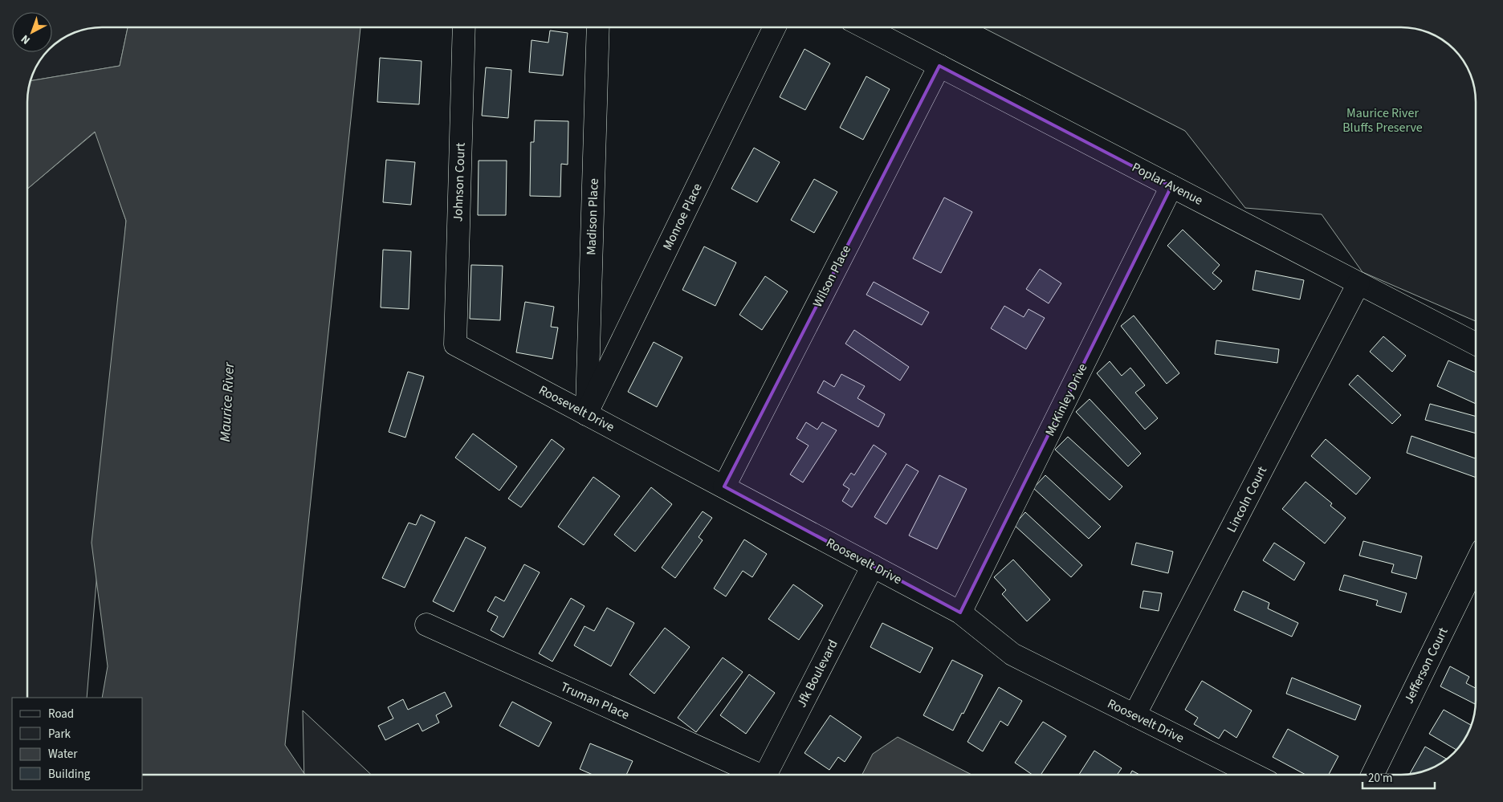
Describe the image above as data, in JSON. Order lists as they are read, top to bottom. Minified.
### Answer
{"streets":{"street":["Johnson Court","Poplar Avenue","Madison Place","Monroe Place","Wilson Place","McKinley Drive","Roosevelt Drive","Lincoln Court","Jefferson Court","Jfk Boulevard","Truman Place"]},"crossings":[["Johnson Court","Roosevelt Drive"],["Poplar Avenue","Wilson Place"],["Poplar Avenue","McKinley Drive"],["Poplar Avenue","Lincoln Court"],["Madison Place","Monroe Place"],["Madison Place","Roosevelt Drive"],["Monroe Place","Roosevelt Drive"],["Wilson Place","Roosevelt Drive"],["McKinley Drive","Roosevelt Drive"],["Roosevelt Drive","Lincoln Court"],["Roosevelt Drive","Jfk Boulevard"]],"water":["Maurice River"],"parks":["Maurice River Bluffs Preserve"],"legend":["Road","Park","Water","Building"],"scale_bar":"20 m","north":"bottom left"}
